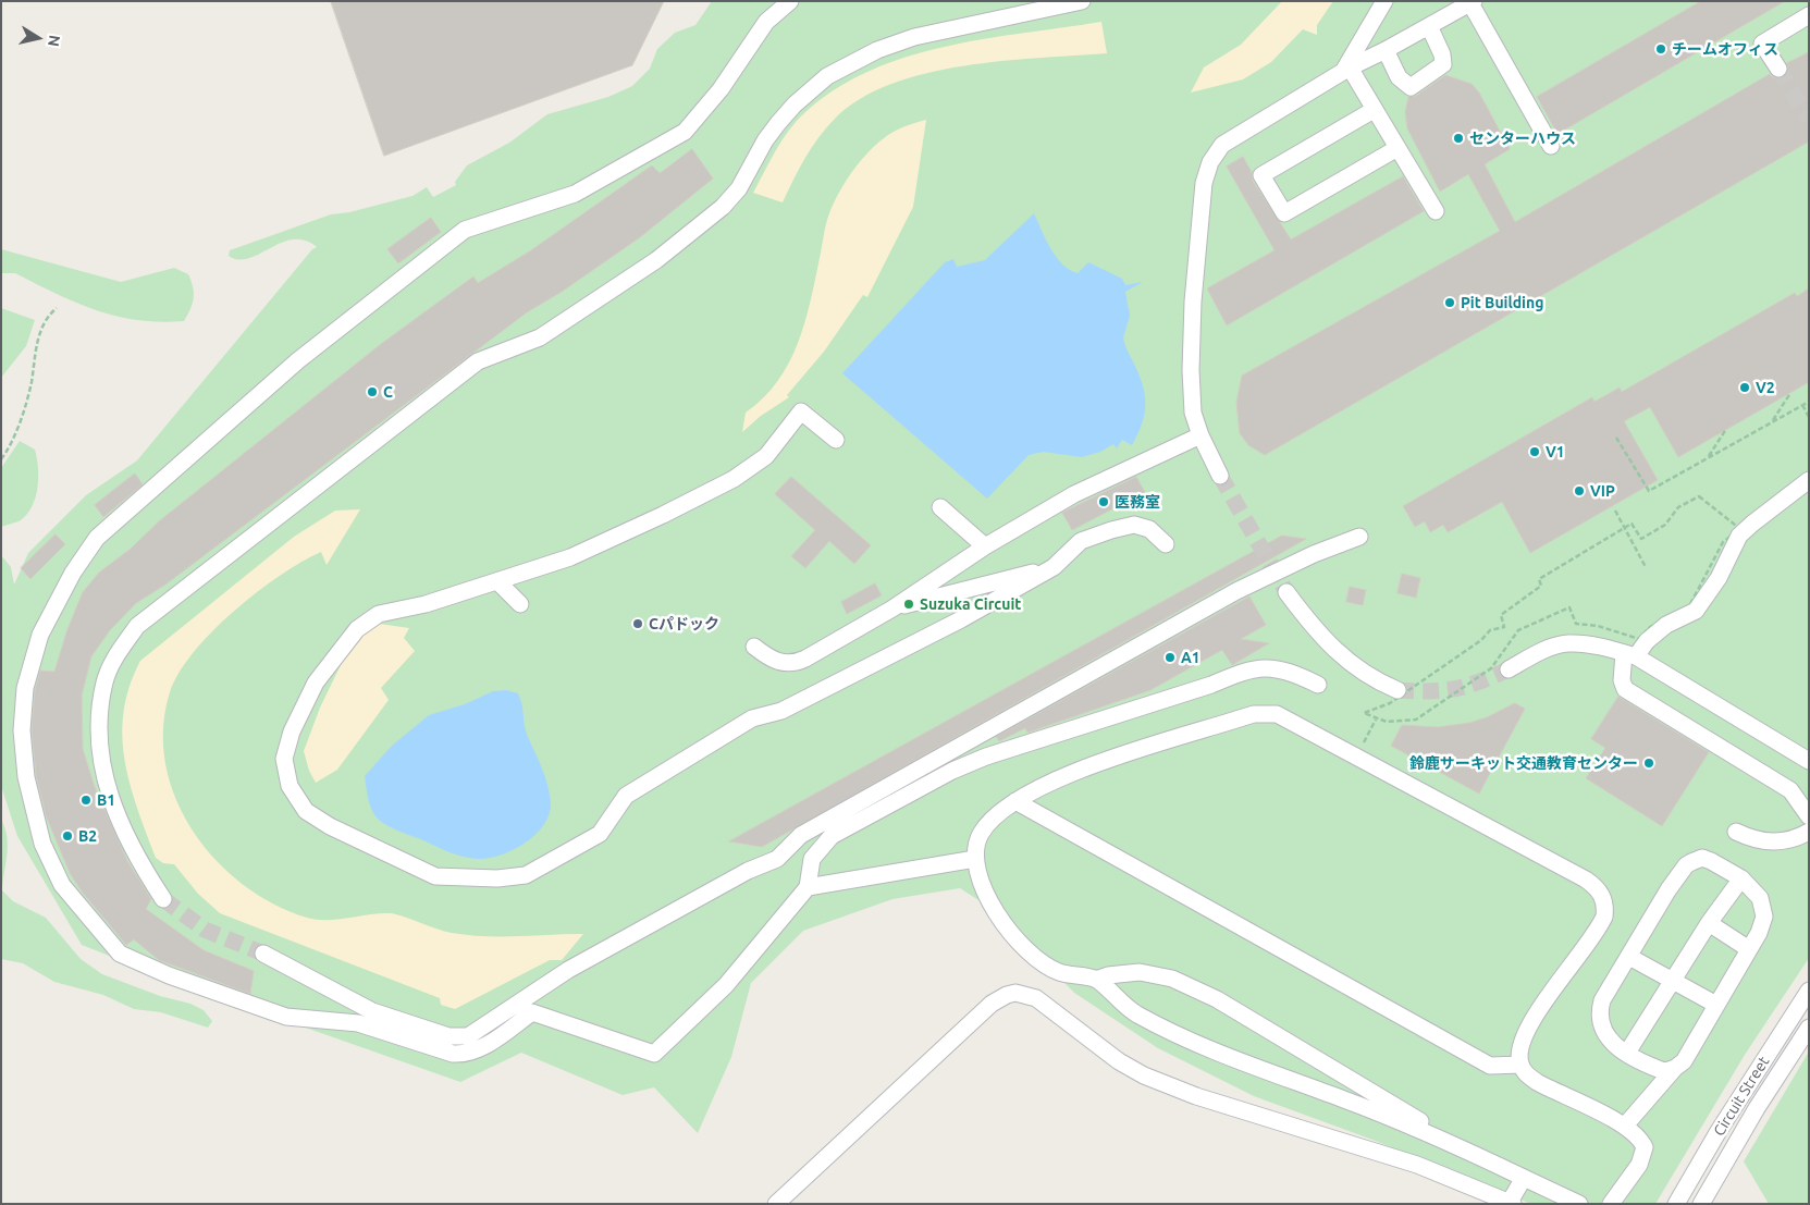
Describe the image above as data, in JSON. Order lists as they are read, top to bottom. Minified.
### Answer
{"streets":{"street":["Circuit Street"]},"places":["チームオフィス","センターハウス","Pit Building","V2","C","V1","VIP","医務室","Suzuka Circuit","Cパドック","A1","鈴鹿サーキット交通教育センター","B1","B2"],"north":"right"}
